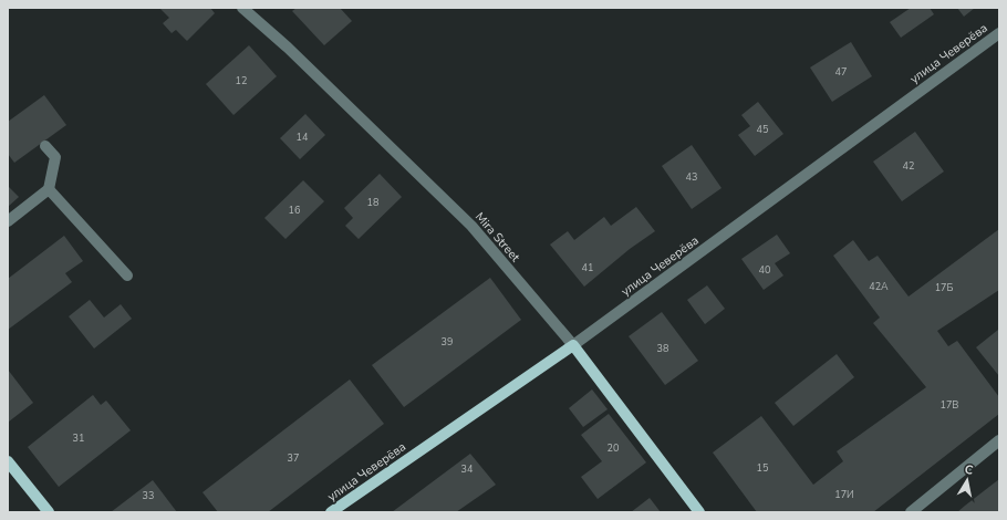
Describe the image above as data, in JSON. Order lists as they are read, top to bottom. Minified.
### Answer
{"streets":{"main road":["улица Чеверёва","Mira Street"]},"crossings":[["улица Чеверёва","Mira Street"]],"house_numbers":["47","12","45","14","42","43","18","16","41","40","42А","17Б","39","38","17В","31","20","37","15","34","17И","33"],"north":"top"}
